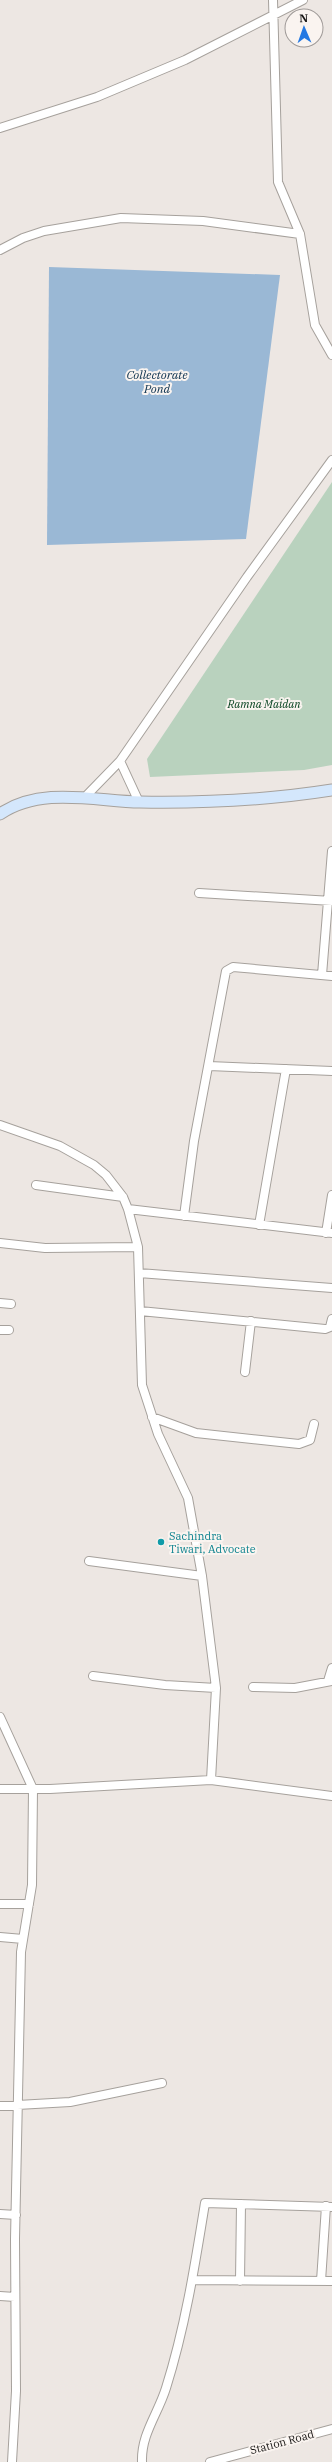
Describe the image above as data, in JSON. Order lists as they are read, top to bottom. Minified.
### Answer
{"streets":{"street":["Station Road"]},"water":["Collectorate Pond"],"parks":["Ramna Maidan"],"places":["Sachindra Tiwari, Advocate"],"north":"top"}
